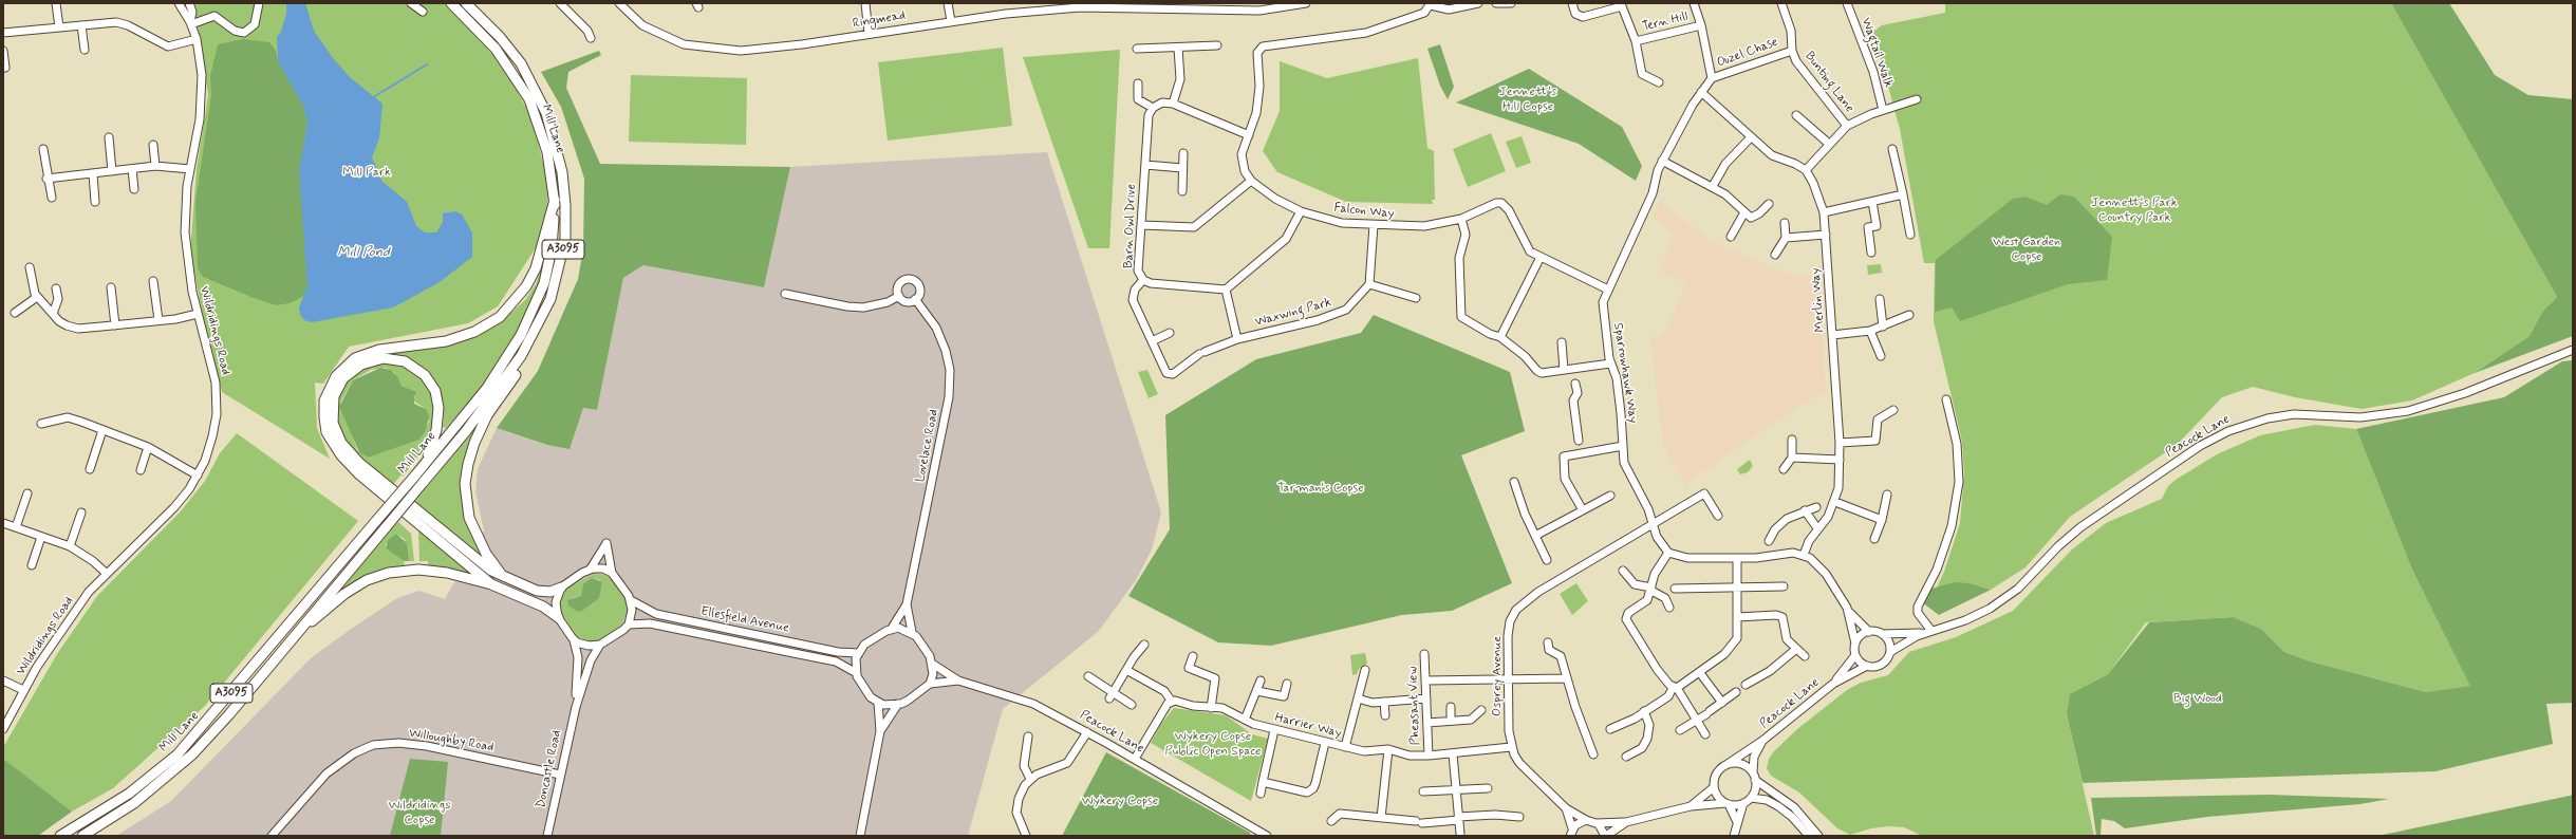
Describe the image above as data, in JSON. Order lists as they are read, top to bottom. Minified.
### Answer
{"streets":{"main road":["Mill Lane","A3095"],"street":["Ringmead","Tern Hill","Ouzel Chase","Wagtail Walk","Bunting Lane","Falcon Way","Barn Owl Drive","Merlin Way","Waxwing Park","Wildridings Road","Sparrowhawk Way","Peacock Lane","Lovelace Road","Ellesfield Avenue","Osprey Avenue","Pheasant View","Harrier Way","Willoughby Road","Doncastle Road"]},"crossings":[["Ouzel Chase","Bunting Lane"],["Ouzel Chase","Sparrowhawk Way"],["Mill Lane","A3095"],["Falcon Way","Sparrowhawk Way"],["A3095","Ellesfield Avenue"],["A3095","Doncastle Road"],["Sparrowhawk Way","Osprey Avenue"],["Peacock Lane","Lovelace Road"],["Peacock Lane","Ellesfield Avenue"],["Lovelace Road","Ellesfield Avenue"],["Ellesfield Avenue","Doncastle Road"],["Osprey Avenue","Harrier Way"],["Pheasant View","Harrier Way"],["Willoughby Road","Doncastle Road"]],"water":["Mill Pond"],"parks":["Jennett's Hill Copse","Mill Park","Jennett's Park Country Park","West Garden Copse","Tarman's Copse","Big Wood","Wykery Copse Public Open Space","Wykery Copse","Wildridings Copse"]}
